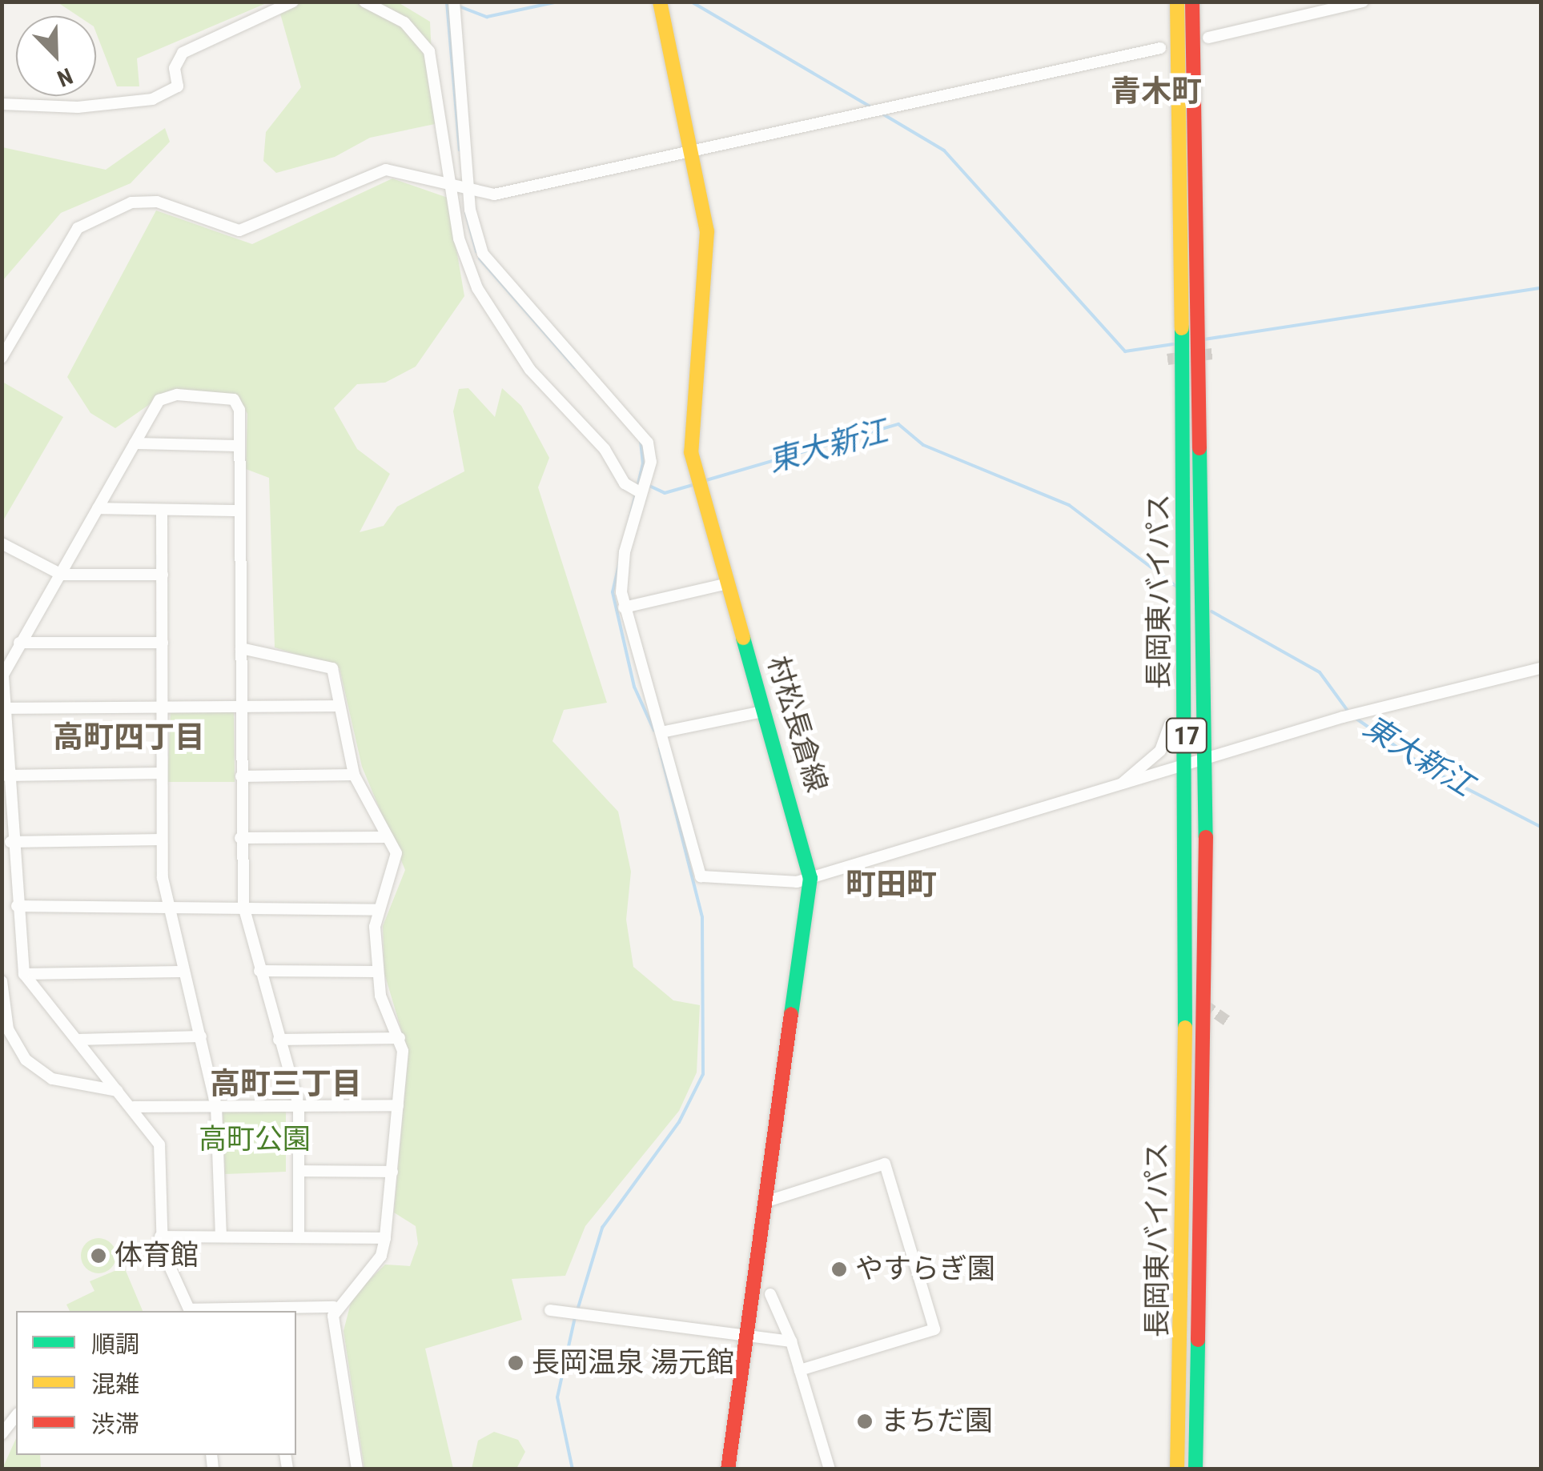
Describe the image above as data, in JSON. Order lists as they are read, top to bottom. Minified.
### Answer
{"streets":{"main road":["長岡東バイパス","村松長倉線","17"]},"districts":["青木町","高町四丁目","町田町","高町三丁目"],"water":["東大新江"],"parks":["高町公園"],"places":["体育館","やすらぎ園","長岡温泉 湯元館","まちだ園"],"legend":["順調","混雑","渋滞"],"north":"bottom right"}
